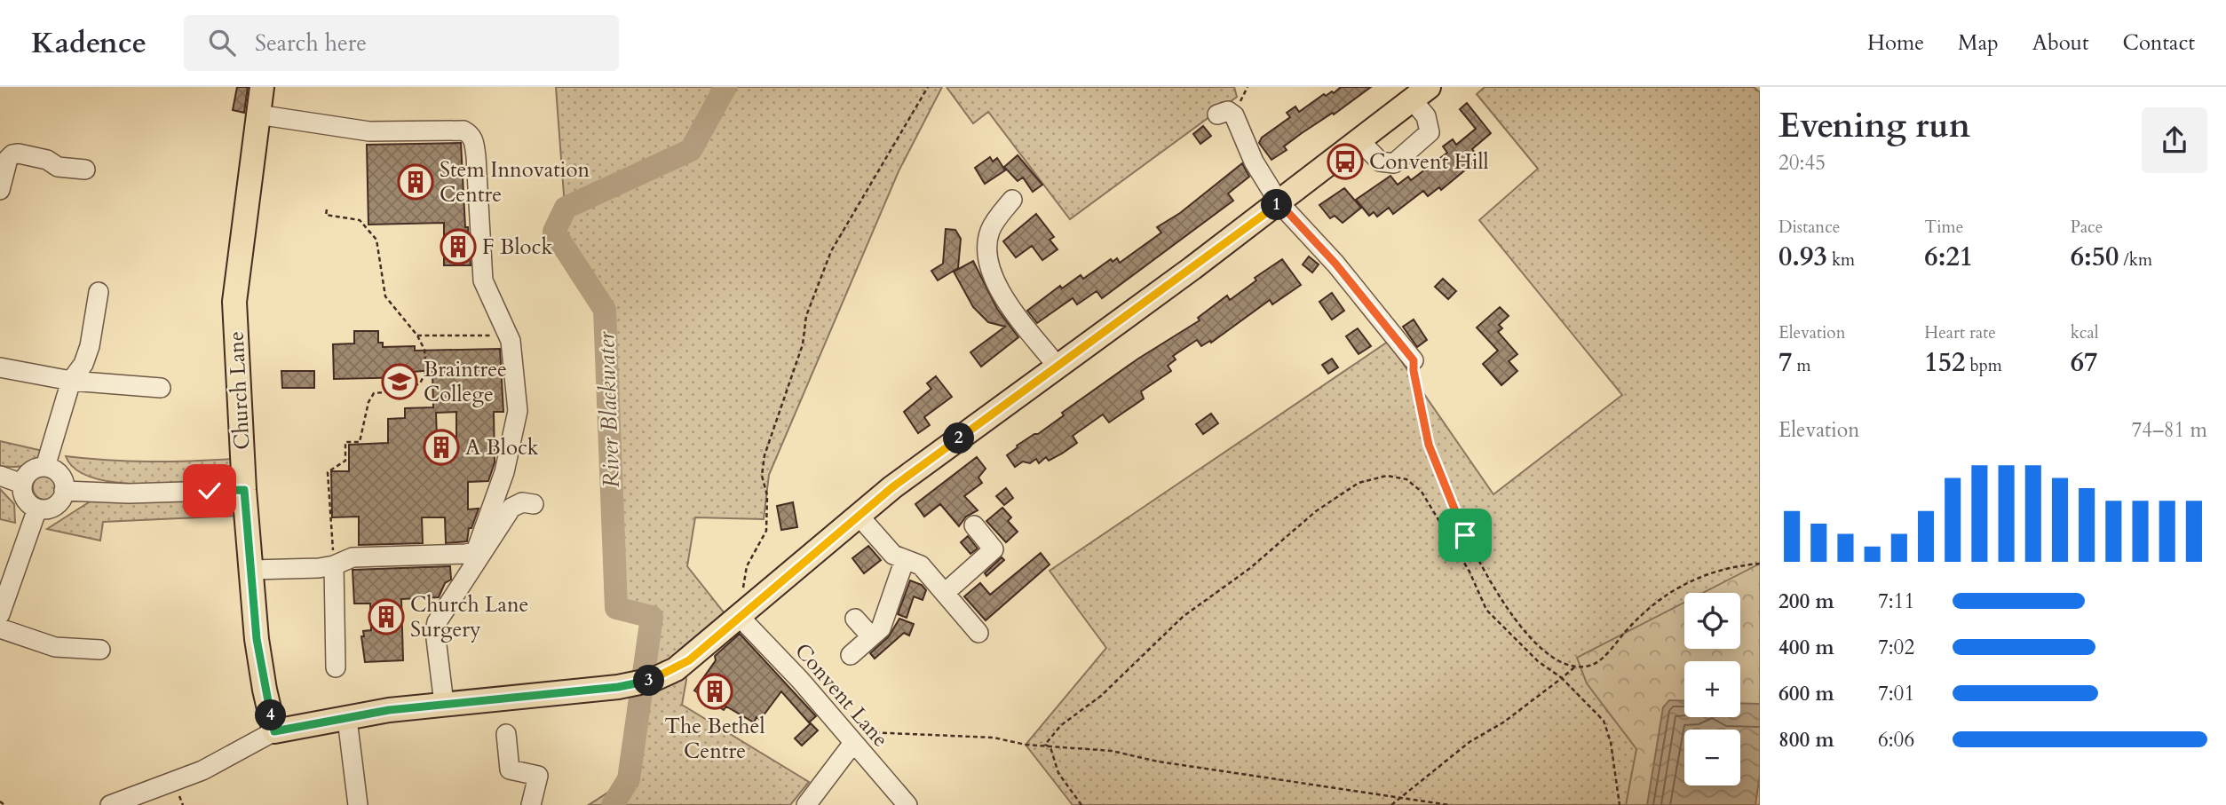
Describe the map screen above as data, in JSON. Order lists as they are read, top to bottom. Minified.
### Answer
{"streets":{"main road":["Church Lane"],"street":["Convent Lane"]},"water":["River Blackwater"],"places":{"bus stop":["Convent Hill"],"building":["Stem Innovation Centre","F Block","A Block","Church Lane Surgery","The Bethel Centre"],"school or university":["Braintree College"]},"page":{"header":"Kadence","search":"Search here","nav":["Home","Map","About","Contact"],"heading":["Evening run","20:45"],"pins":["1","2","3","4"],"stats":[["Distance","0.93 km"],["Time","6:21"],["Pace","6:50 /km"],["Elevation","7 m"],["Heart rate","152 bpm"],["kcal","67"]],"chart":["Elevation","74–81 m"],"list":[{"name":"200 m","note":"7:11"},{"name":"400 m","note":"7:02"},{"name":"600 m","note":"7:01"},{"name":"800 m","note":"6:06"}],"map_buttons":["+","−"]}}
